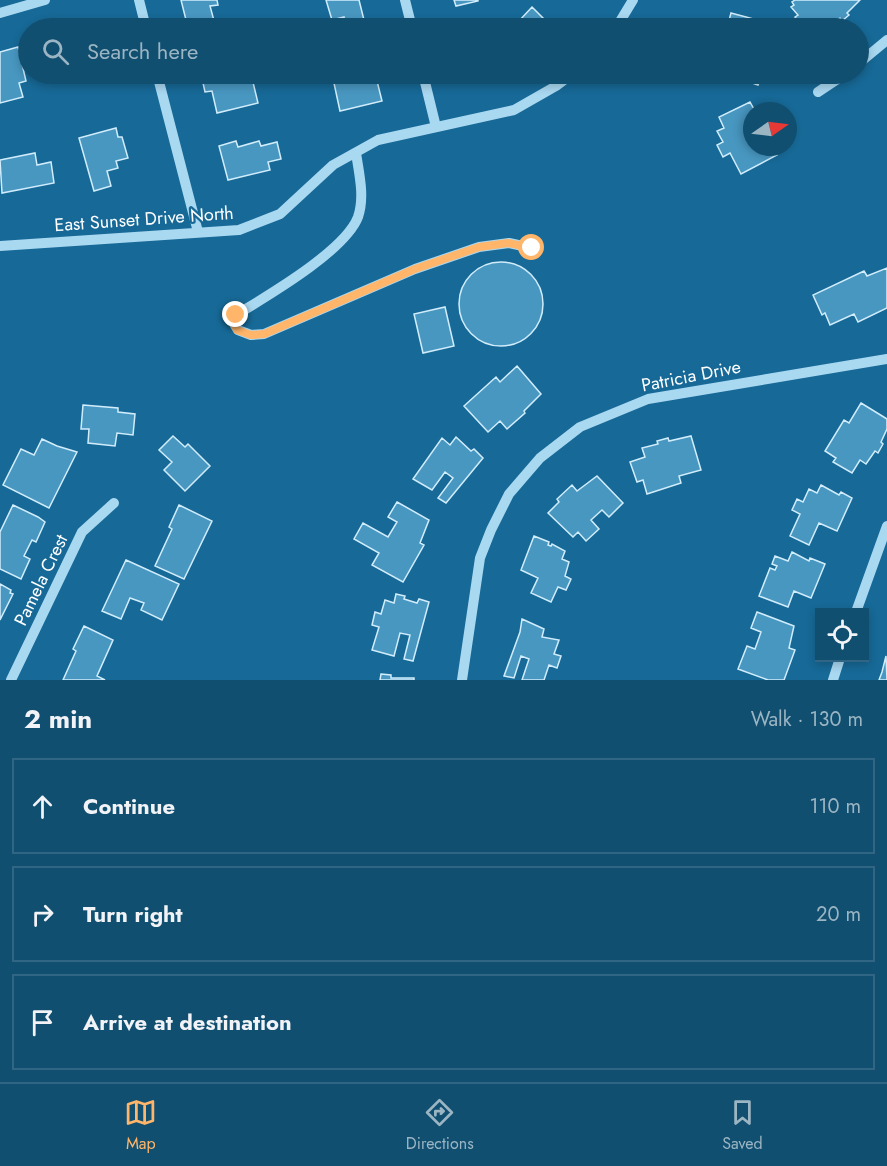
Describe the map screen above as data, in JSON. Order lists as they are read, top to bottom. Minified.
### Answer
{"streets":{"street":["East Sunset Drive North","Patricia Drive","Pamela Crest"]},"north":"right","page":{"search":"Search here","heading":["2 min","Walk · 130 m"],"list":[["Continue","110 m"],["Turn right","20 m"],"Arrive at destination"],"nav":["Map","Directions","Saved"]}}
